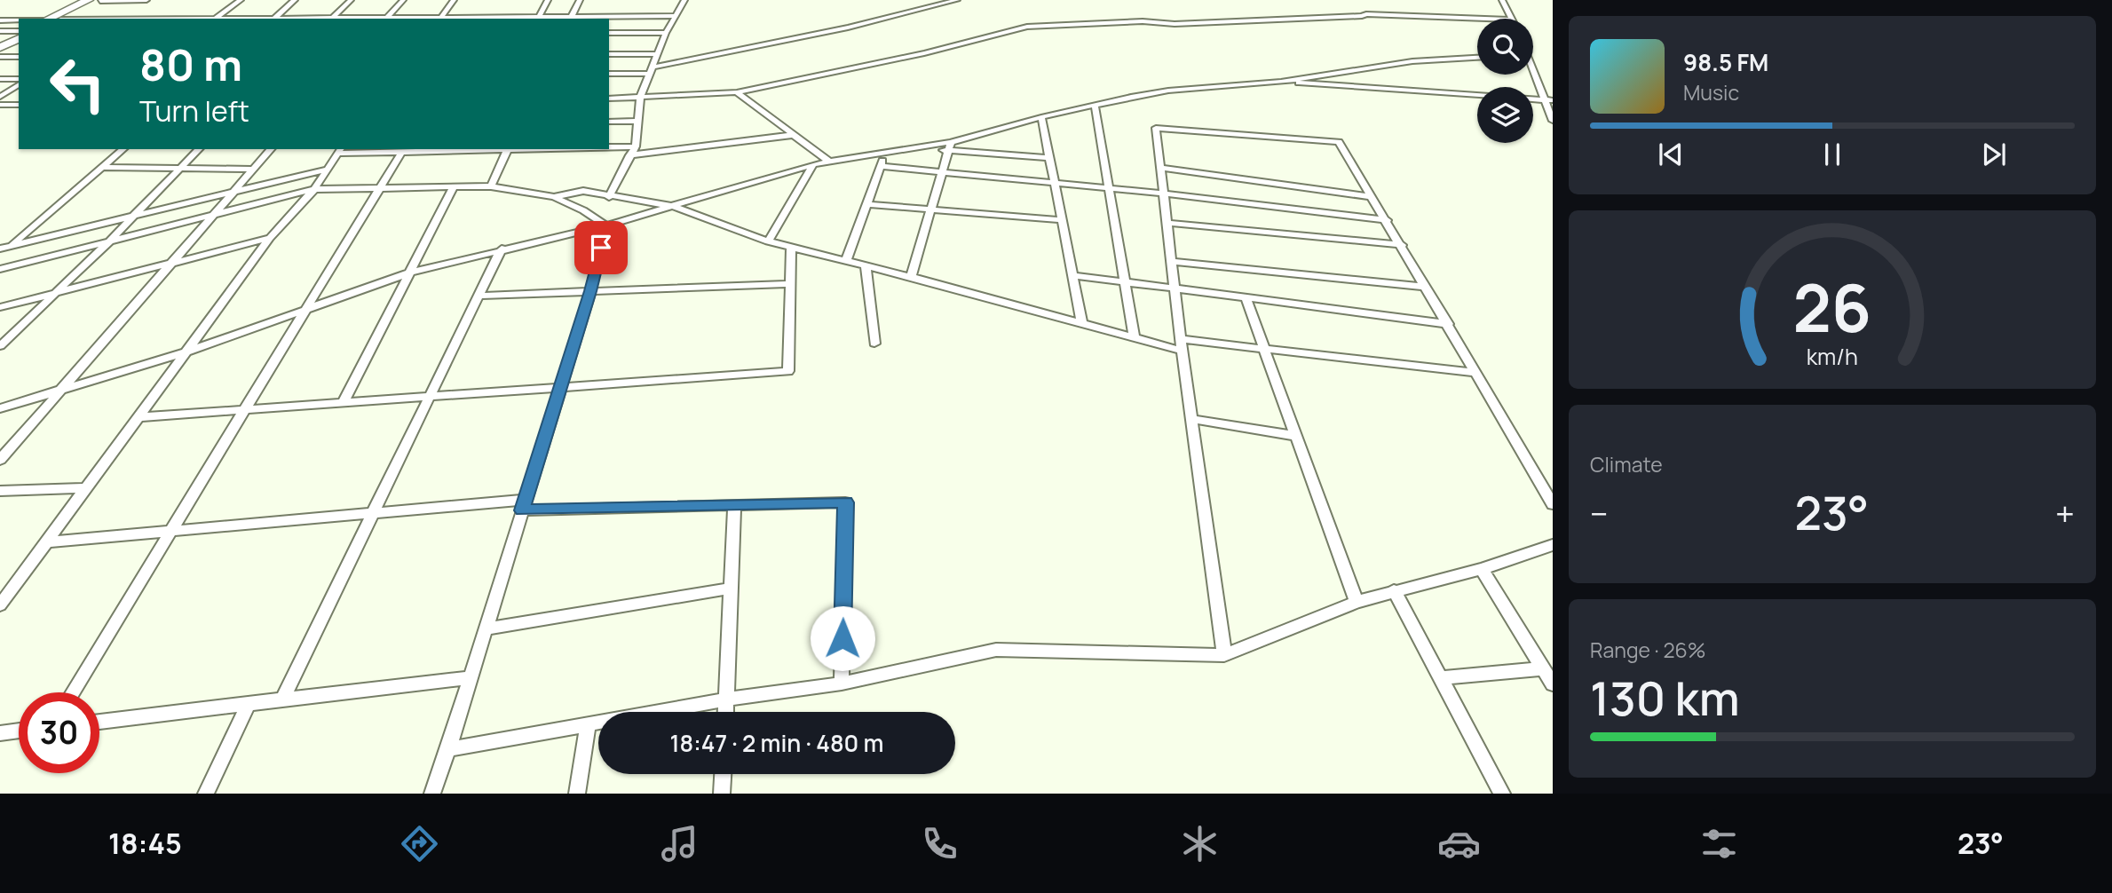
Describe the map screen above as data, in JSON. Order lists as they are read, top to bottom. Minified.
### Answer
{"page":{"turn":["80 m","Turn left"],"song":["98.5 FM","Music"],"tile":["Climate",["Range · 26%","130 km"]],"heat":["−","23°","+"],"limit":"30","trip":"18:47 · 2 min · 480 m","tabs":["18:45","23°"],"gauge":["26","km/h"]}}
